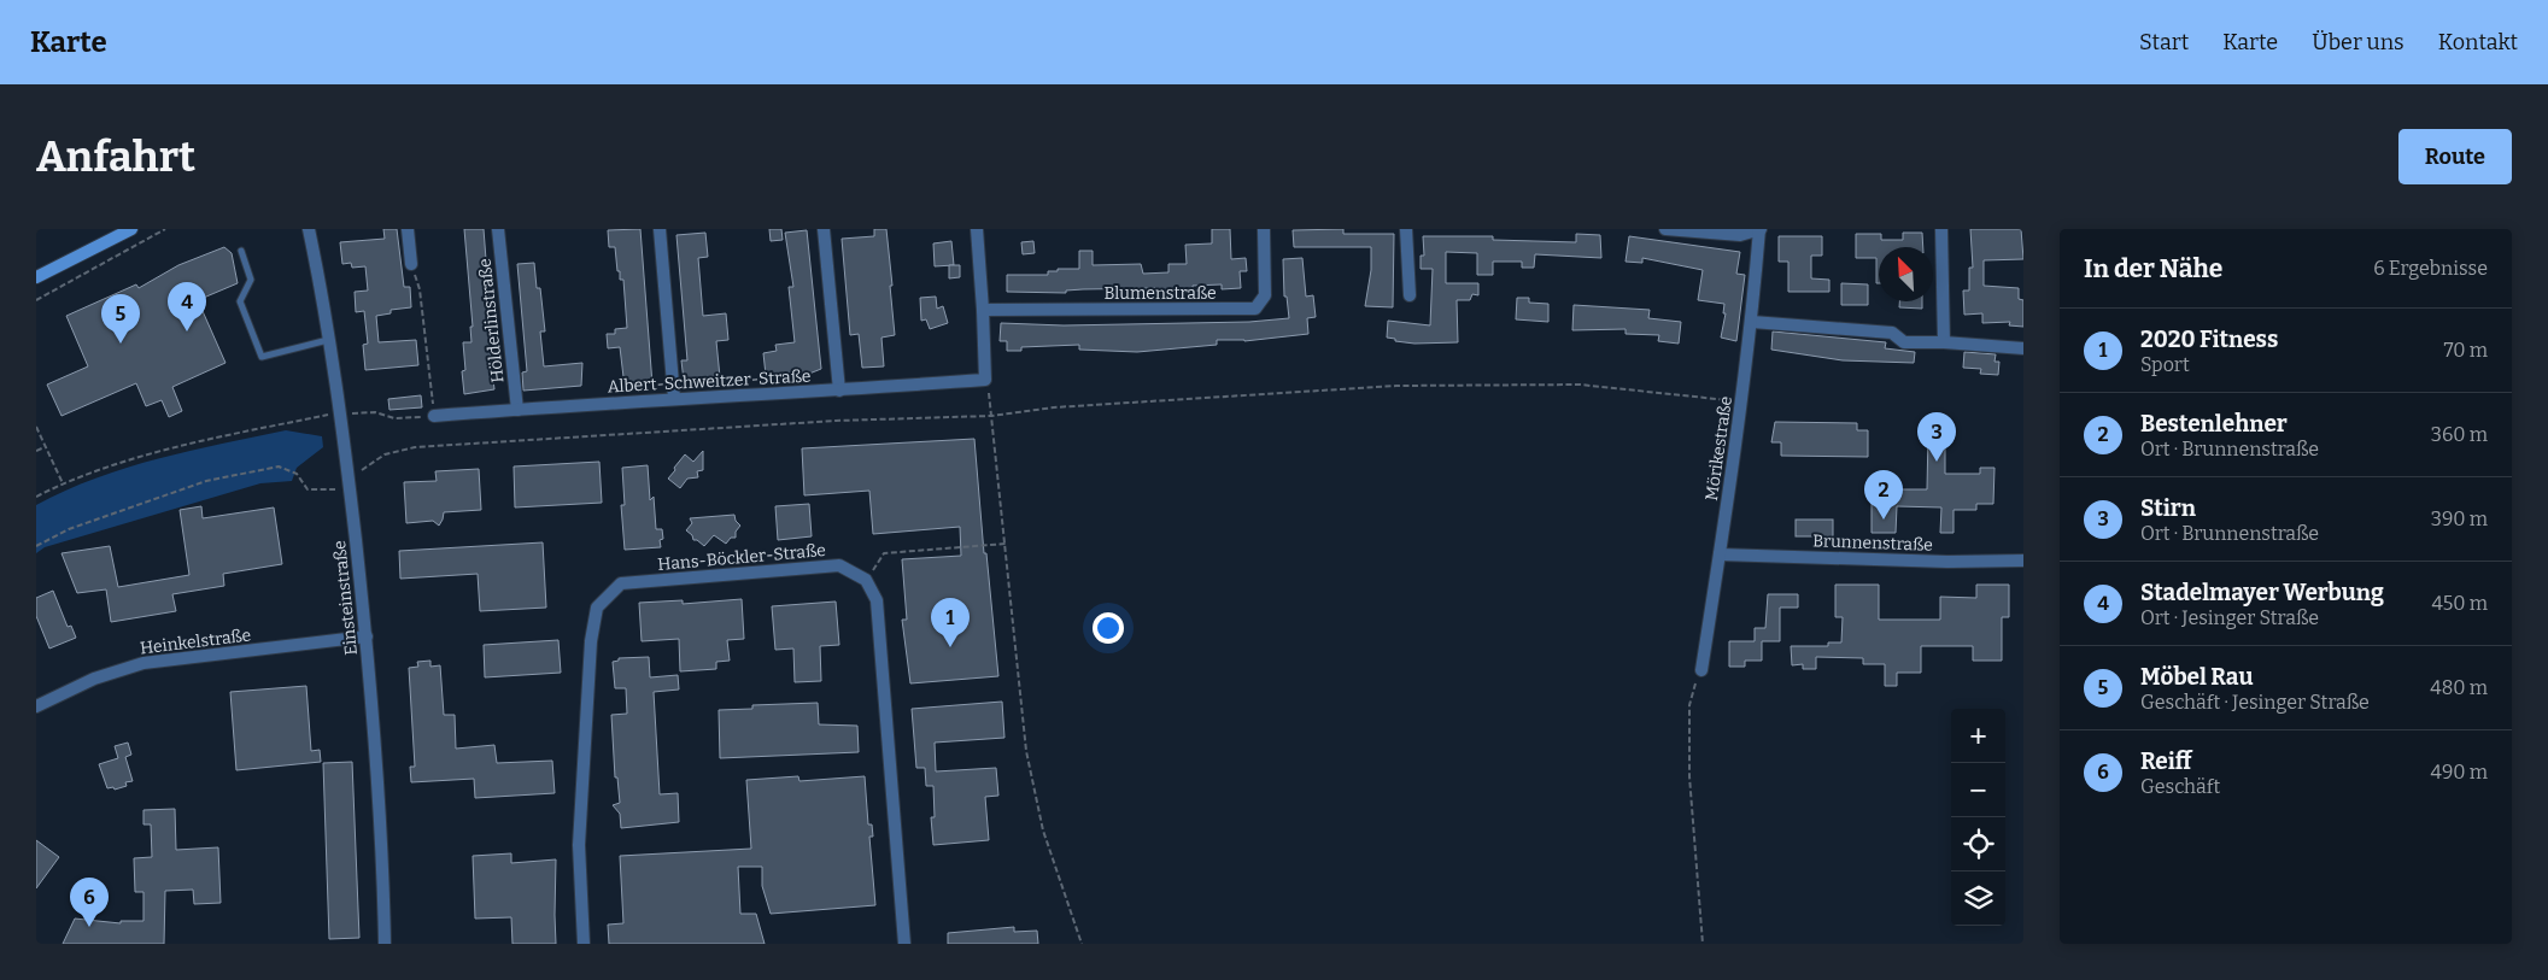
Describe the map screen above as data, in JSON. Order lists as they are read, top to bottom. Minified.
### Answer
{"streets":{"street":["Blumenstraße","Hölderlinstraße","Albert-Schweitzer-Straße","Mörikestraße","Brunnenstraße","Hans-Böckler-Straße","Einsteinstraße","Heinkelstraße"]},"crossings":[["Hölderlinstraße","Albert-Schweitzer-Straße"],["Mörikestraße","Brunnenstraße"],["Einsteinstraße","Heinkelstraße"]],"north":"top left","page":{"header":"Karte","nav":["Start","Karte","Über uns","Kontakt"],"buttons":"Route","title":"Anfahrt","heading":["In der Nähe","6 Ergebnisse"],"pins":["4","5","3","2","1","6"],"list":[{"mark":"1","name":"2020 Fitness","note":"Sport","value":"70 m"},{"mark":"2","name":"Bestenlehner","note":"Ort · Brunnenstraße","value":"360 m"},{"mark":"3","name":"Stirn","note":"Ort · Brunnenstraße","value":"390 m"},{"mark":"4","name":"Stadelmayer Werbung","note":"Ort · Jesinger Straße","value":"450 m"},{"mark":"5","name":"Möbel Rau","note":"Geschäft · Jesinger Straße","value":"480 m"},{"mark":"6","name":"Reiff","note":"Geschäft","value":"490 m"}],"map_buttons":["+","−"]}}
